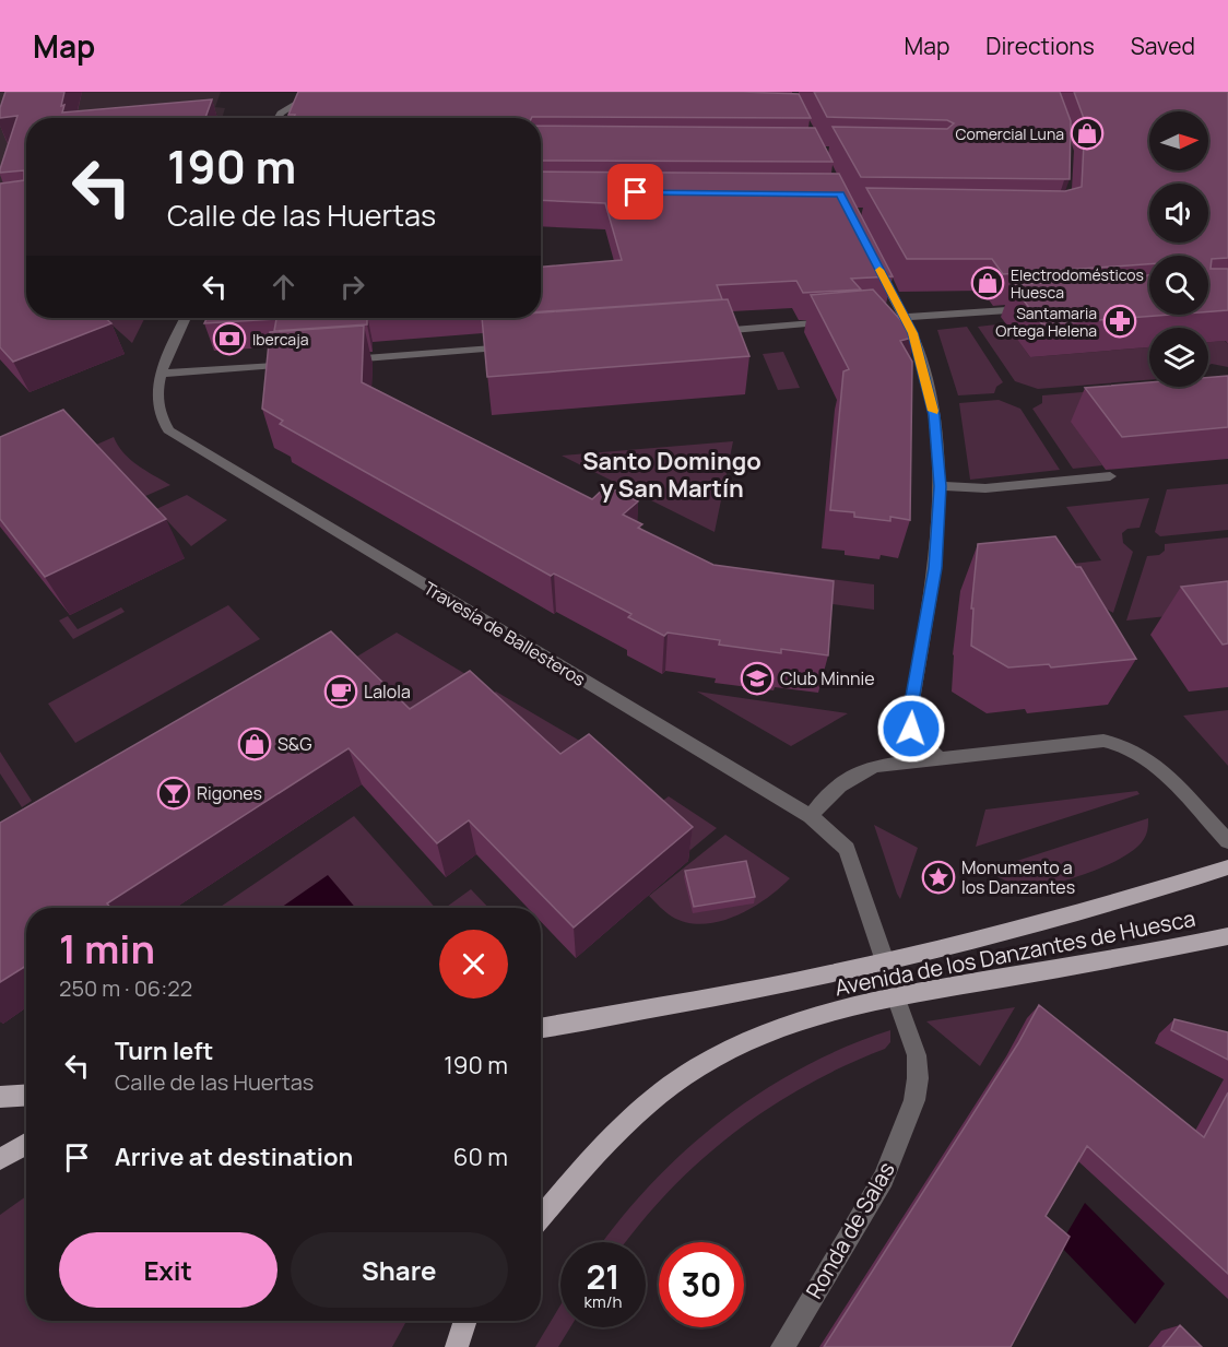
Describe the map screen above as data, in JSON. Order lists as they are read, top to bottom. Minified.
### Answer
{"streets":{"main road":["Avenida de los Danzantes de Huesca"],"street":["Travesía de Ballesteros","Ronda de Salas"]},"crossings":[["Travesía de Ballesteros","Avenida de los Danzantes de Huesca"],["Avenida de los Danzantes de Huesca","Ronda de Salas"]],"districts":["Santo Domingo y San Martín"],"places":{"shop":["Comercial Luna","Electrodomésticos Huesca","S&G"],"pharmacy":["Santamaria Ortega Helena"],"bank":["Ibercaja"],"school or university":["Club Minnie"],"cafe":["Lalola"],"bar":["Rigones"],"place":["Monumento a los Danzantes"]},"north":"right","page":{"header":"Map","nav":["Map","Directions","Saved"],"turn":["190 m","Calle de las Huertas"],"heading":["1 min","250 m · 06:22"],"list":[{"name":"Turn left","note":"Calle de las Huertas","value":"190 m"},{"name":"Arrive at destination","value":"60 m"}],"buttons":["Exit","Share"],"speed":"21 km/h","limit":"30"}}
